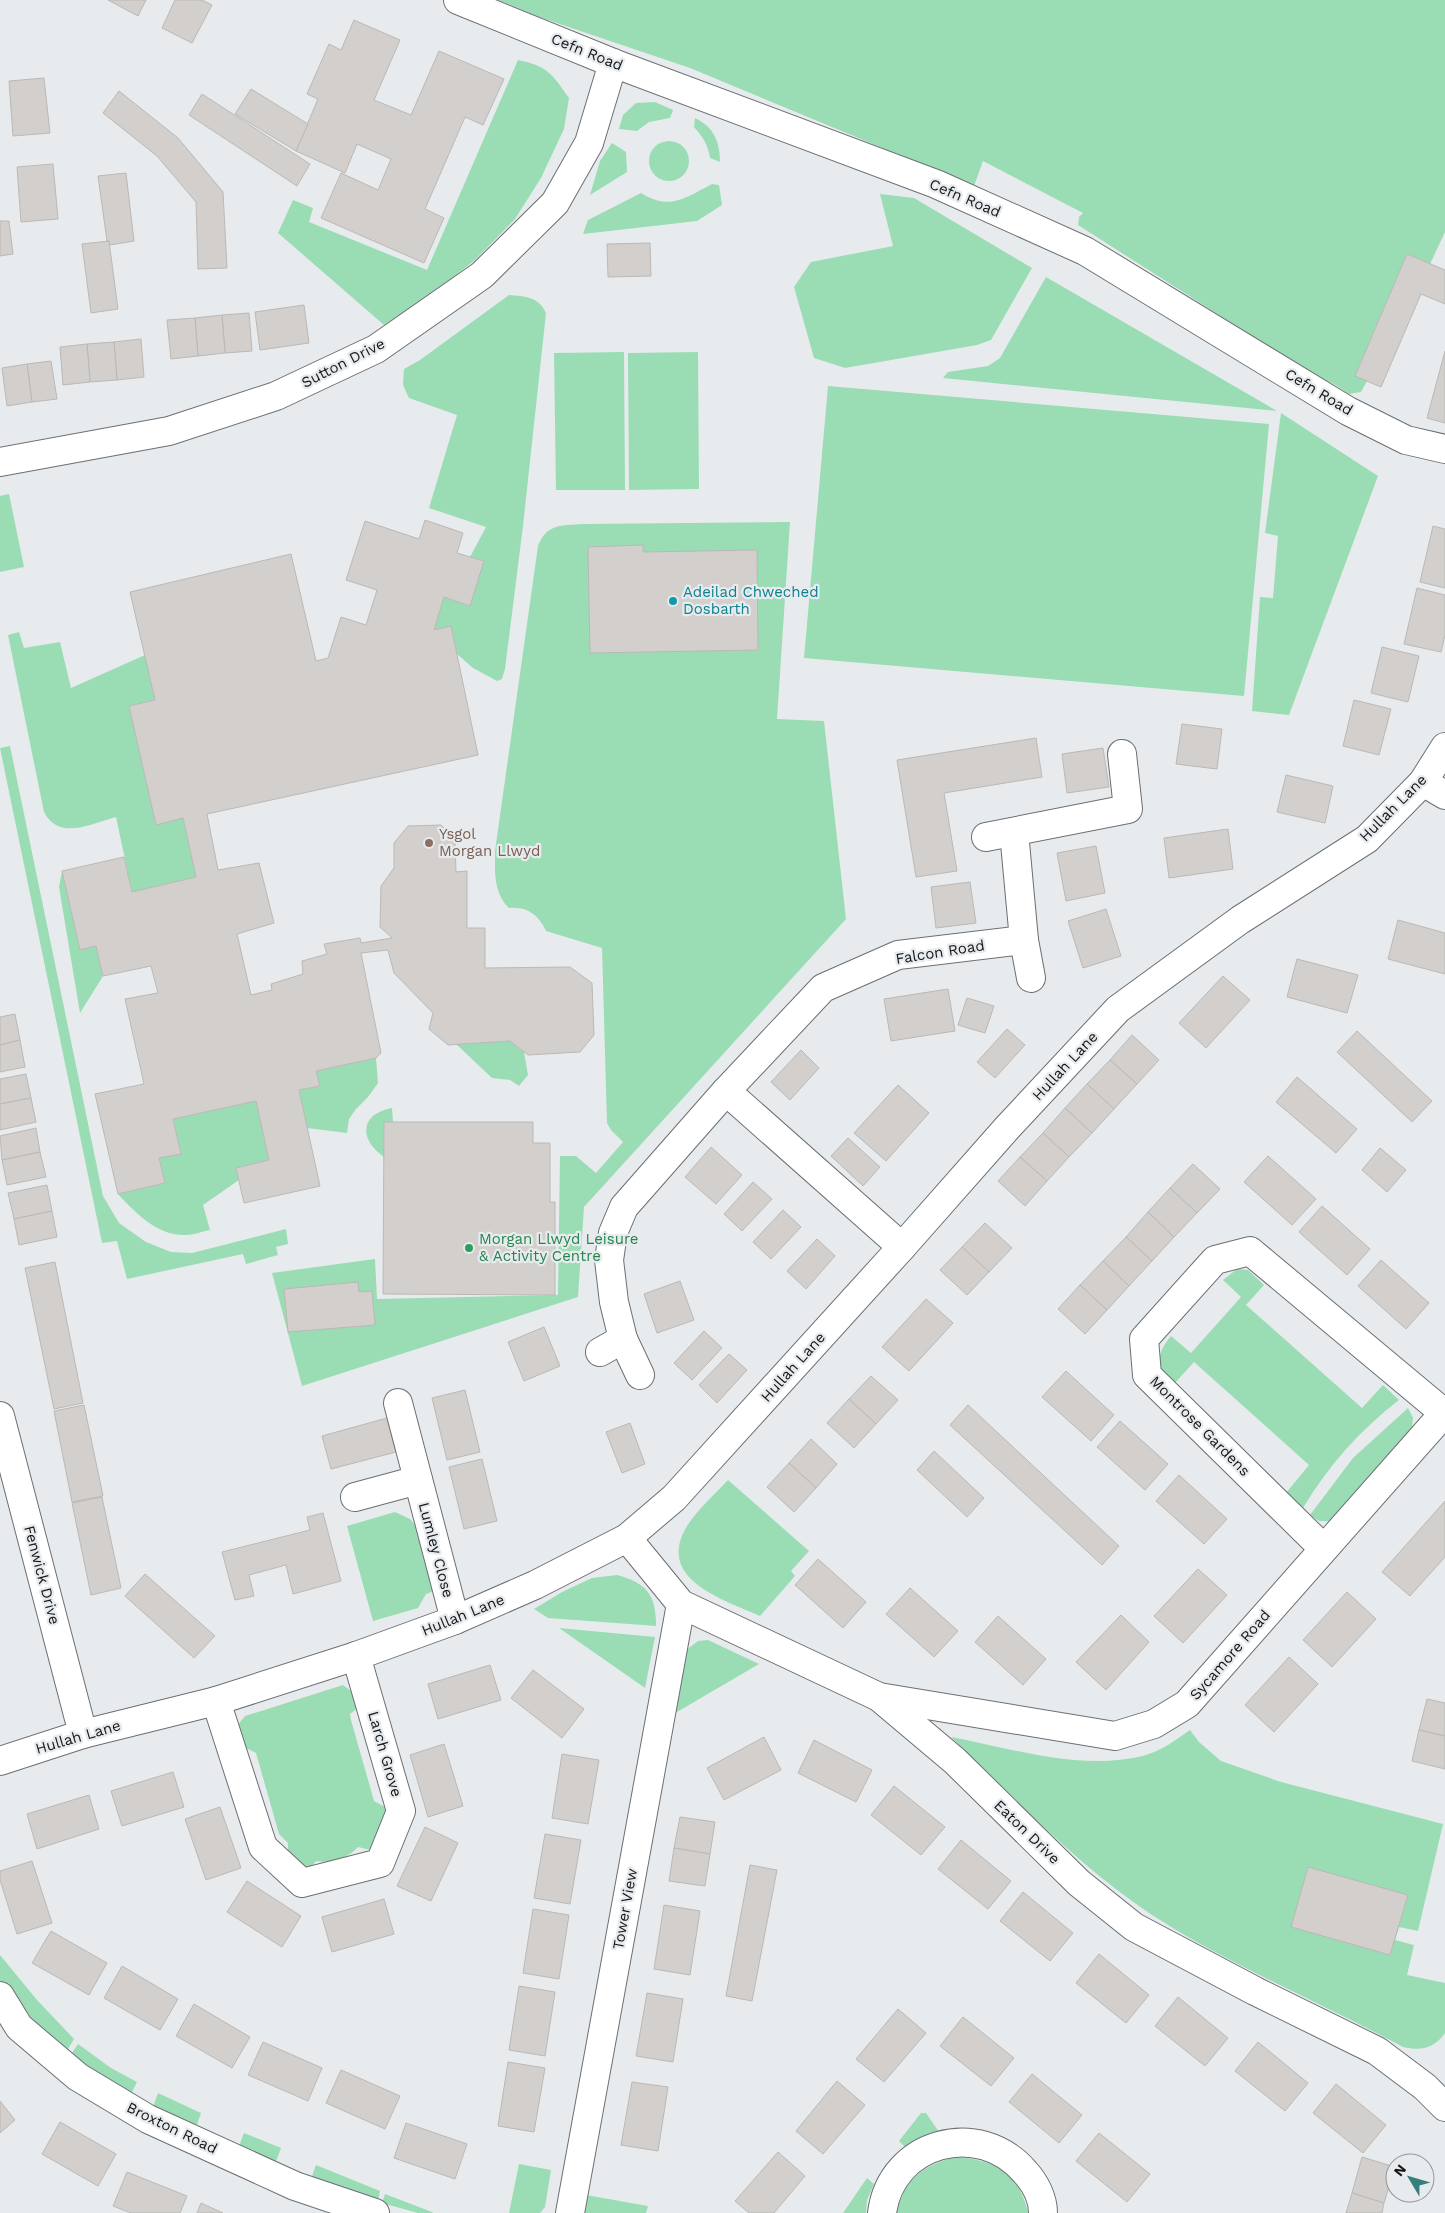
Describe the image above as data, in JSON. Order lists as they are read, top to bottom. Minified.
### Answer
{"streets":{"street":["Cefn Road","Sutton Drive","Hullah Lane","Falcon Road","Montrose Gardens","Lumley Close","Fenwick Drive","Sycamore Road","Larch Grove","Eaton Drive","Tower View","Broxton Road"]},"crossings":[["Cefn Road","Sutton Drive"],["Hullah Lane","Lumley Close"],["Hullah Lane","Fenwick Drive"],["Hullah Lane","Larch Grove"],["Hullah Lane","Eaton Drive"],["Montrose Gardens","Sycamore Road"],["Sycamore Road","Eaton Drive"],["Eaton Drive","Tower View"]],"places":["Adeilad Chweched Dosbarth","Ysgol Morgan Llwyd","Morgan Llwyd Leisure & Activity Centre"],"north":"top left"}
